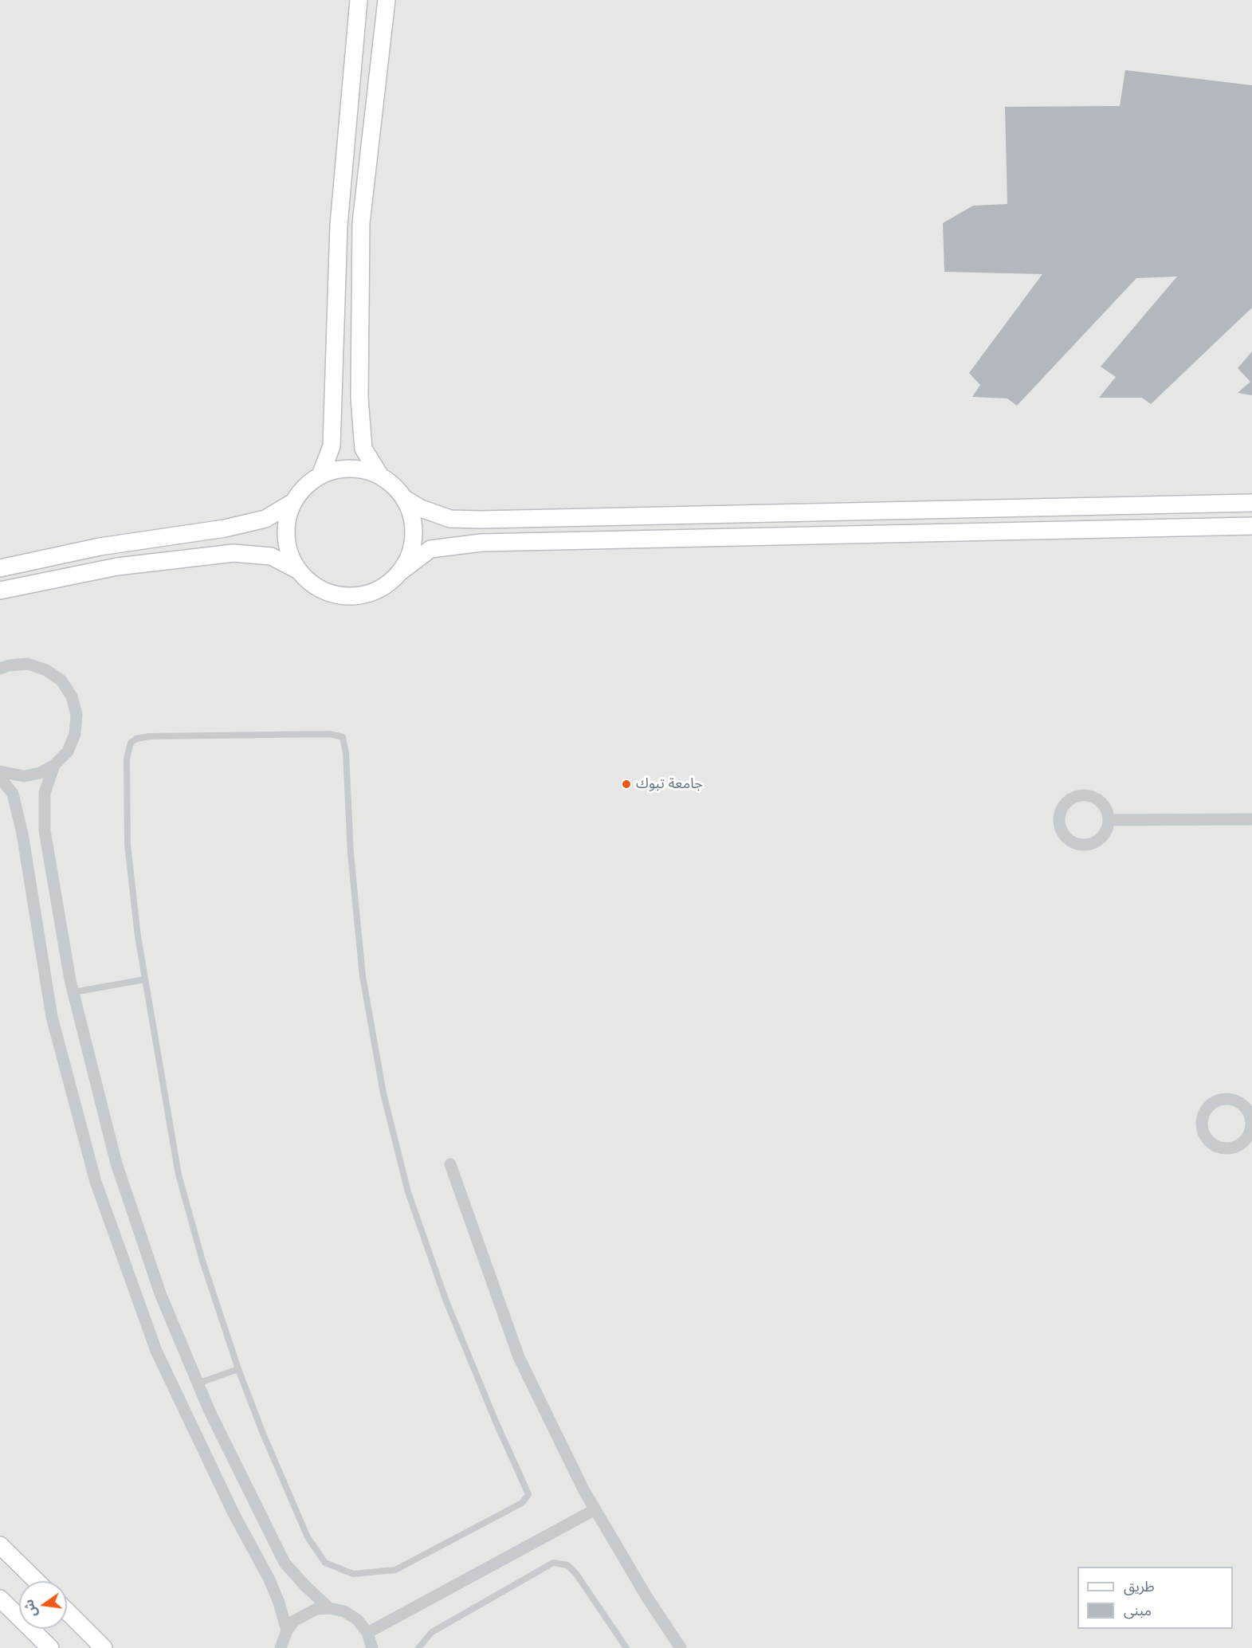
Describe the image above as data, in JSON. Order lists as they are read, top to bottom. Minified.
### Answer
{"places":["جامعة تبوك"],"legend":["طريق","مبنى"],"north":"left"}
